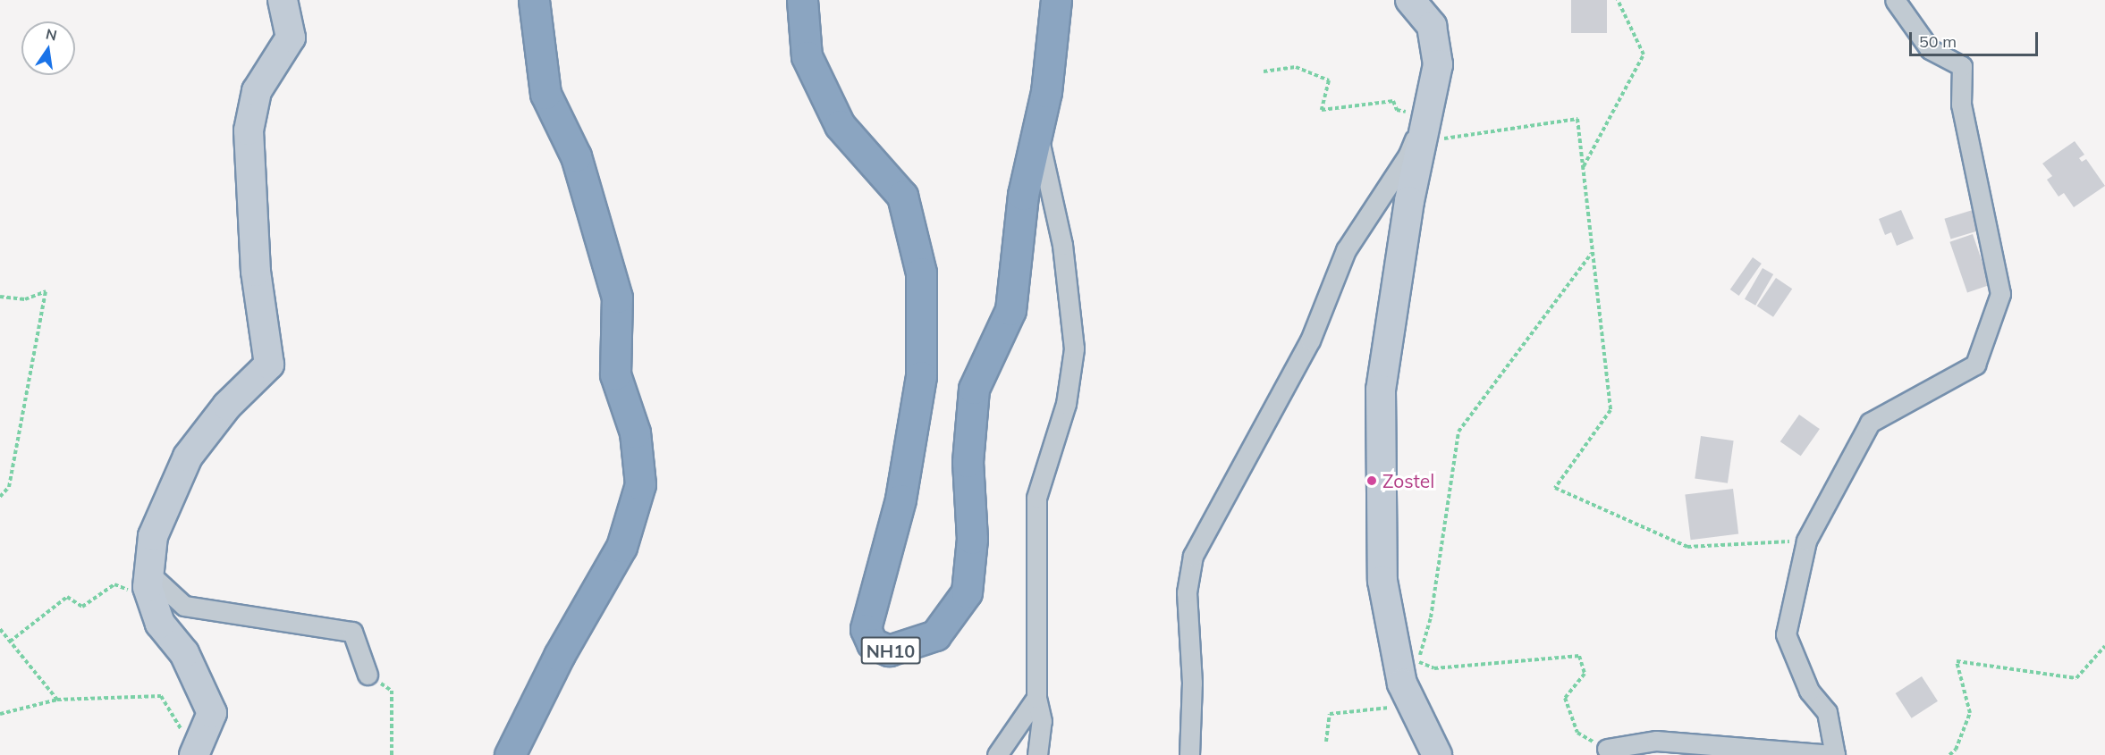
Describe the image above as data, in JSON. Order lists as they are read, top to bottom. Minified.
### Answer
{"streets":{"highway":["NH10"]},"places":["Zostel"],"scale_bar":"50 m","north":"top"}
